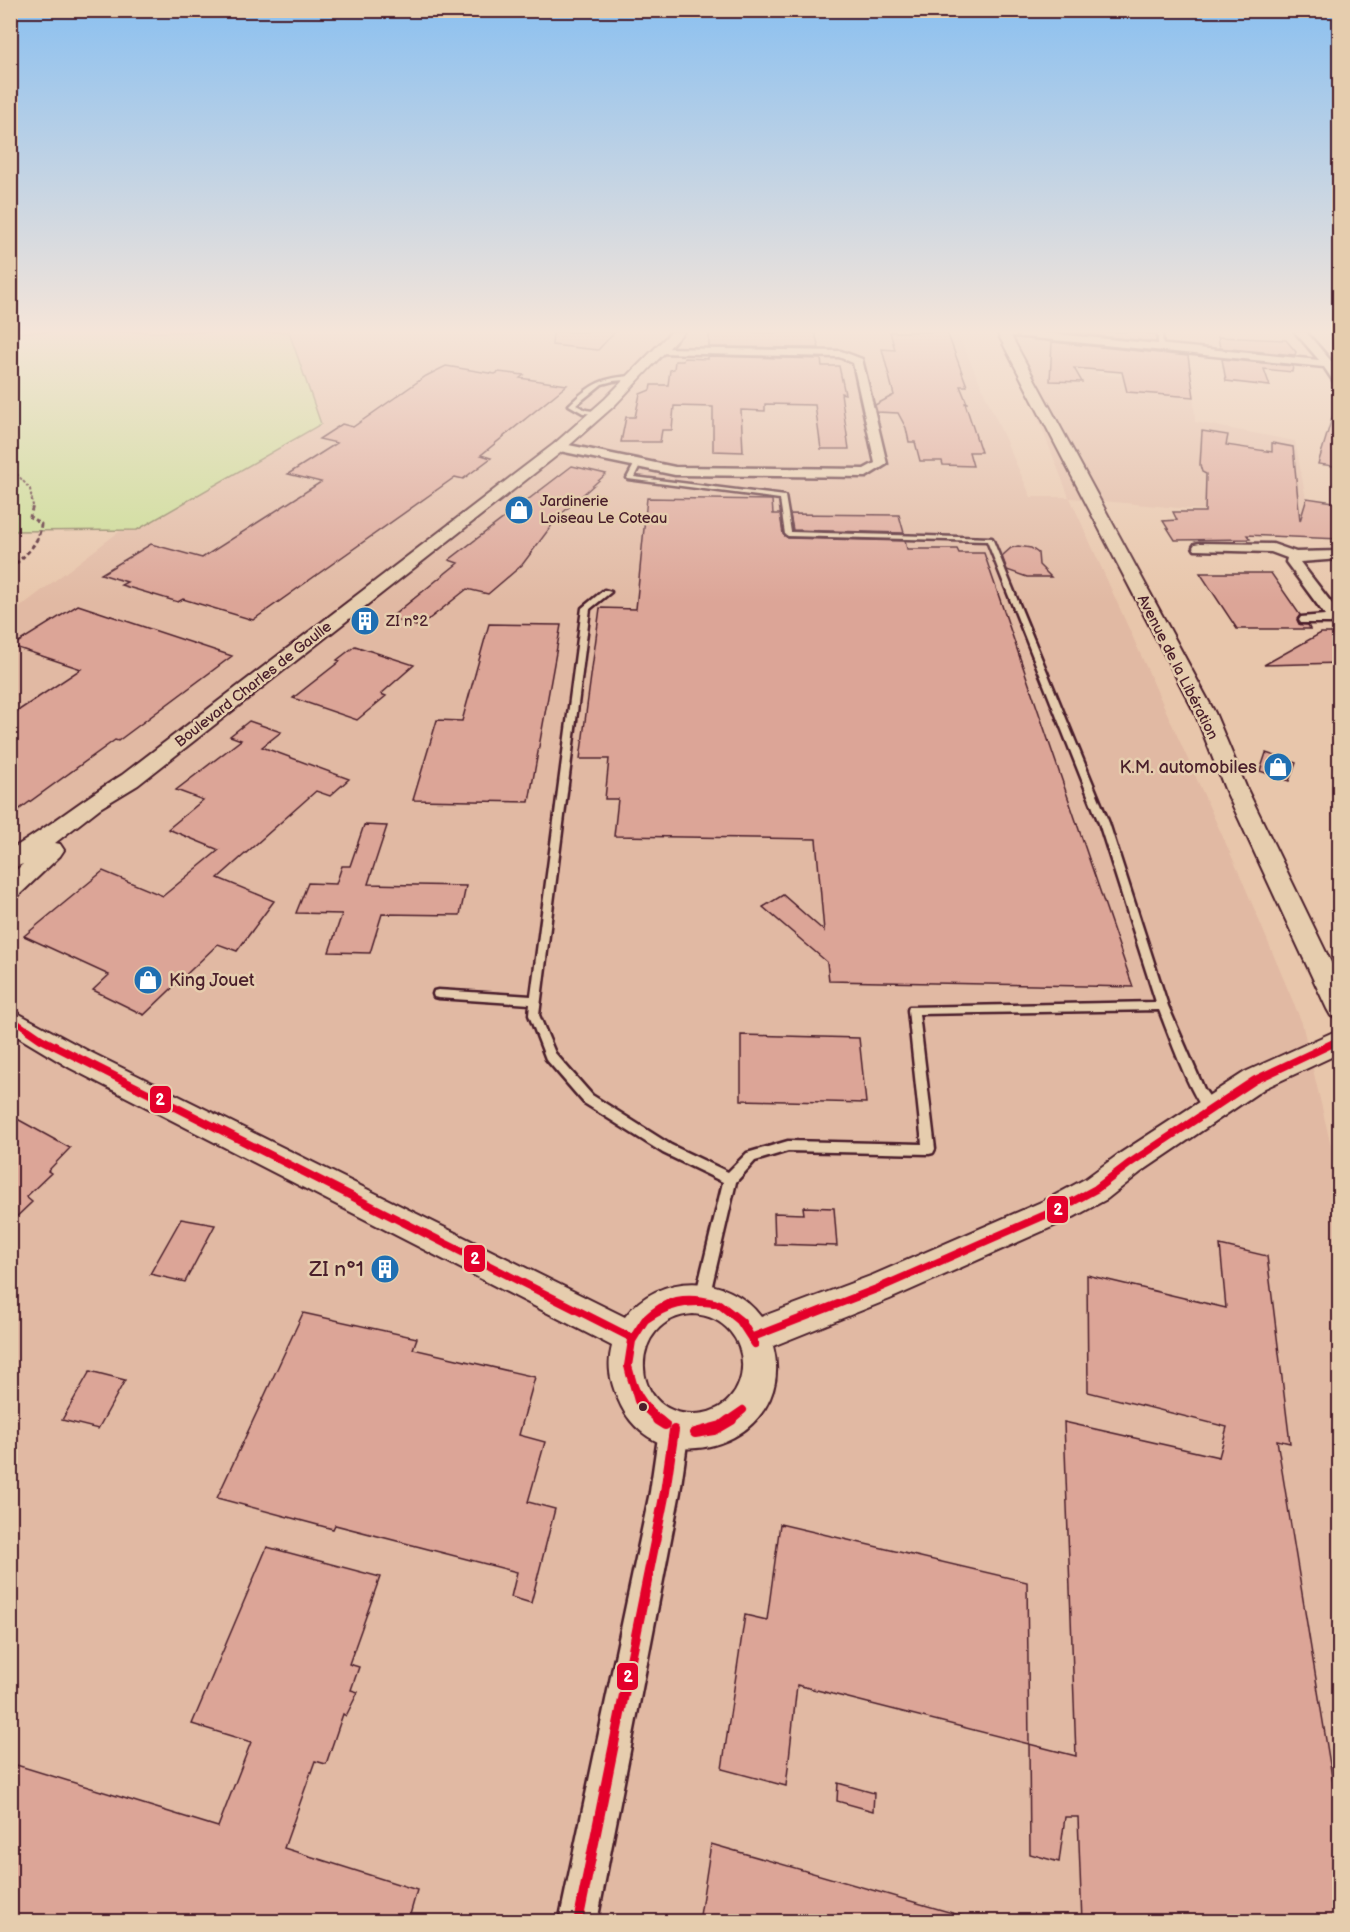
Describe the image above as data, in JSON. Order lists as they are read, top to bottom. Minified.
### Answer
{"streets":{"street":["Avenue de la Libération","Boulevard Charles de Gaulle"]},"places":{"shop":["Jardinerie Loiseau Le Coteau","K.M. automobiles","King Jouet"],"building":["ZI n°2","ZI n°1"]},"lines":["transit line 2"]}
